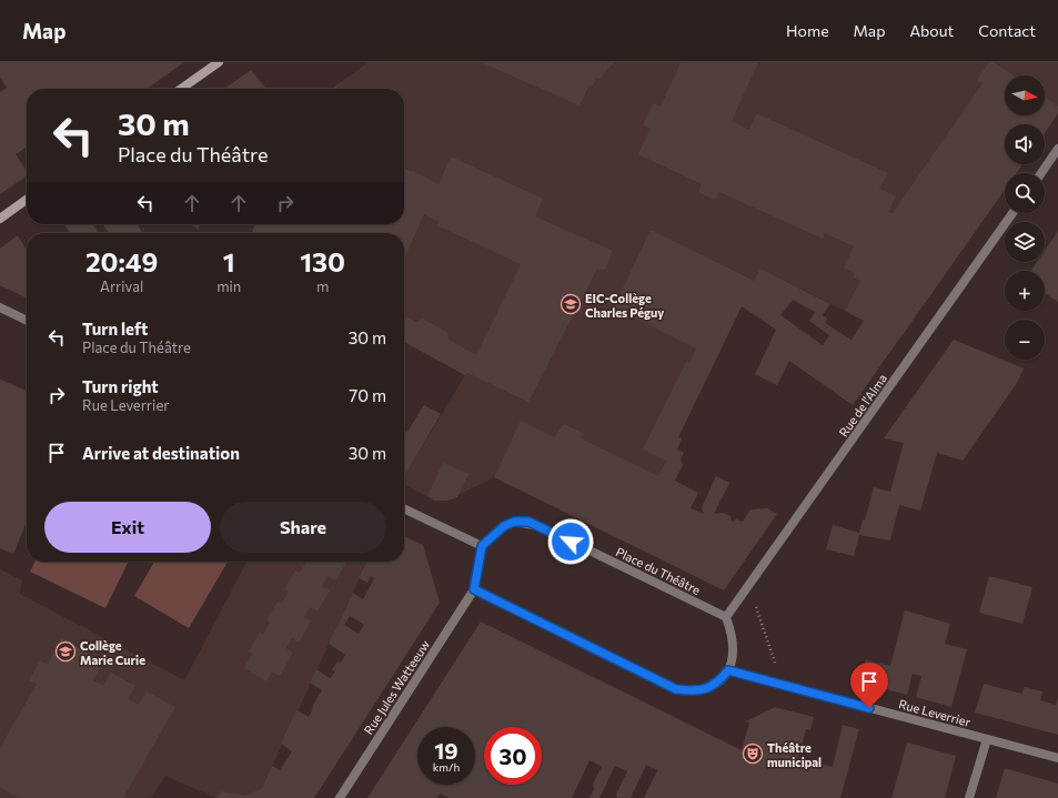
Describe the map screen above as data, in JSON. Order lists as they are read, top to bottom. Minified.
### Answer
{"streets":{"street":["Rue de l'Alma","Place du Théâtre","Rue Jules Watteeuw","Rue Leverrier"]},"crossings":[["Rue de l'Alma","Place du Théâtre"]],"places":{"school or university":["EIC-Collège Charles Péguy","Collège Marie Curie"],"theatre":["Théâtre municipal"]},"north":"right","page":{"header":"Map","nav":["Home","Map","About","Contact"],"map_buttons":["+","−"],"turn":["30 m","Place du Théâtre"],"eta":["20:49","Arrival","1","min","130","m"],"list":[{"name":"Turn left","note":"Place du Théâtre","value":"30 m"},{"name":"Turn right","note":"Rue Leverrier","value":"70 m"},{"name":"Arrive at destination","value":"30 m"}],"buttons":["Exit","Share"],"speed":"19 km/h","limit":"30"}}
